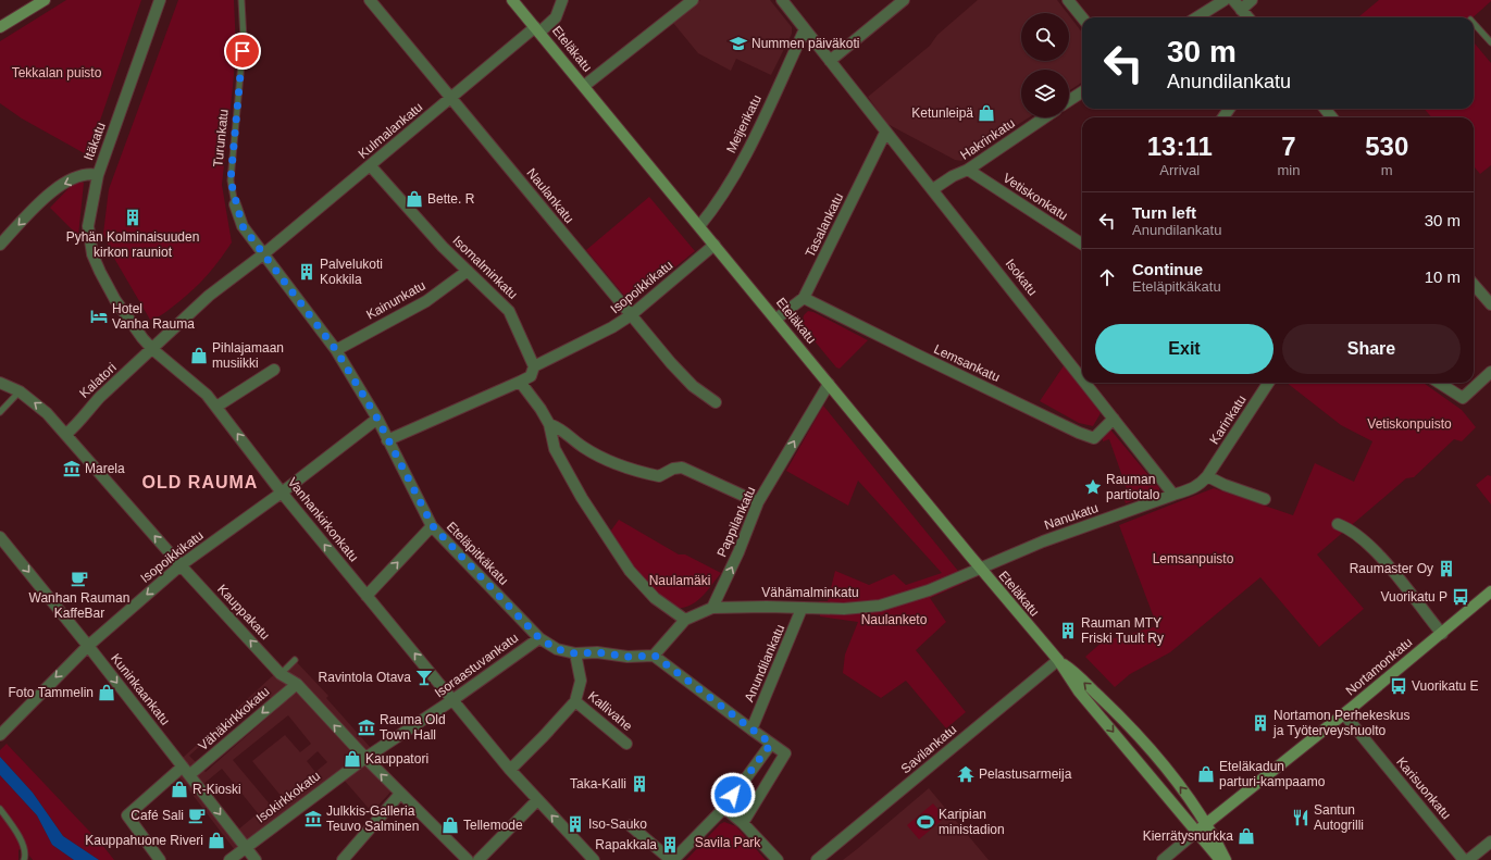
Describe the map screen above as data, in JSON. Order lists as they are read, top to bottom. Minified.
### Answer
{"streets":{"main road":["Eteläkatu","Nortamonkatu"],"street":["Meijerikatu","Kulmalankatu","Turunkatu","Hakrinkatu","Itäkatu","Naulankatu","Vetiskonkatu","Tasalankatu","Isomalminkatu","Isokatu","Isopoikkikatu","Kainunkatu","Lemsankatu","Kalatori","Karinkatu","Nanukatu","Vanhankirkonkatu","Pappilankatu","Eteläpitkäkatu","Vähämalminkatu","Kauppakatu","Anundilankatu","Isoraastuvankatu","Kuninkaankatu","Kallivahe","Vähäkirkkokatu","Savilankatu","Karisuonkatu","Isokirkkokatu"]},"crossings":[["Eteläkatu","Meijerikatu"],["Eteläkatu","Kulmalankatu"],["Eteläkatu","Tasalankatu"],["Eteläkatu","Isopoikkikatu"],["Eteläkatu","Nanukatu"],["Eteläkatu","Pappilankatu"],["Eteläkatu","Vähämalminkatu"],["Eteläkatu","Nortamonkatu"],["Eteläkatu","Savilankatu"],["Meijerikatu","Isokatu"],["Kulmalankatu","Turunkatu"],["Kulmalankatu","Naulankatu"],["Kulmalankatu","Isomalminkatu"],["Kulmalankatu","Eteläpitkäkatu"],["Turunkatu","Eteläpitkäkatu"],["Hakrinkatu","Vetiskonkatu"],["Hakrinkatu","Isokatu"],["Itäkatu","Vanhankirkonkatu"],["Naulankatu","Isopoikkikatu"],["Tasalankatu","Isokatu"],["Tasalankatu","Lemsankatu"],["Isomalminkatu","Isopoikkikatu"],["Isomalminkatu","Kainunkatu"],["Isokatu","Lemsankatu"],["Isokatu","Nanukatu"],["Isopoikkikatu","Vanhankirkonkatu"],["Isopoikkikatu","Eteläpitkäkatu"],["Isopoikkikatu","Kauppakatu"],["Isopoikkikatu","Kuninkaankatu"],["Kainunkatu","Eteläpitkäkatu"],["Kalatori","Vanhankirkonkatu"],["Kalatori","Kauppakatu"],["Nanukatu","Vähämalminkatu"],["Vanhankirkonkatu","Isoraastuvankatu"],["Pappilankatu","Vähämalminkatu"],["Eteläpitkäkatu","Isoraastuvankatu"],["Vähämalminkatu","Anundilankatu"],["Kauppakatu","Isoraastuvankatu"],["Kauppakatu","Vähäkirkkokatu"],["Kauppakatu","Isokirkkokatu"],["Isoraastuvankatu","Isokirkkokatu"],["Nortamonkatu","Karisuonkatu"],["Kuninkaankatu","Vähäkirkkokatu"],["Kuninkaankatu","Isokirkkokatu"]],"one_way":["Itäkatu","Vanhankirkonkatu","Pappilankatu","Kauppakatu","Kuninkaankatu","Vähäkirkkokatu"],"districts":["OLD RAUMA"],"parks":["Tekkalan puisto","Vetiskonpuisto","Lemsanpuisto","Naulamäki","Naulanketo","Savila Park"],"places":{"school or university":["Nummen päiväkoti"],"shop":["Ketunleipä","Bette. R","Pihlajamaan musiikki","Foto Tammelin","Kauppatori","Eteläkadun parturi-kampaamo","R-Kioski","Tellemode","Kierrätysnurkka","Kauppahuone Riveri"],"building":["Pyhän Kolminaisuuden kirkon rauniot","Palvelukoti Kokkila","Raumaster Oy","Rauman MTY Friski Tuult Ry","Nortamon Perhekeskus ja Työterveyshuolto","Taka-Kalli","Iso-Sauko","Rapakkala"],"hotel":["Hotel Vanha Rauma"],"museum":["Marela","Rauma Old Town Hall","Julkkis-Galleria Teuvo Salminen"],"place":["Rauman partiotalo"],"cafe":["Wanhan Rauman KaffeBar","Café Sali"],"bus stop":["Vuorikatu P","Vuorikatu E"],"bar":["Ravintola Otava"],"temple":["Pelastusarmeija"],"restaurant":["Santun Autogrilli"],"sports":["Karipian ministadion"]},"page":{"turn":["30 m","Anundilankatu"],"eta":["13:11","Arrival","7","min","530","m"],"list":[{"name":"Turn left","note":"Anundilankatu","value":"30 m"},{"name":"Continue","note":"Eteläpitkäkatu","value":"10 m"}],"buttons":["Exit","Share"]}}
